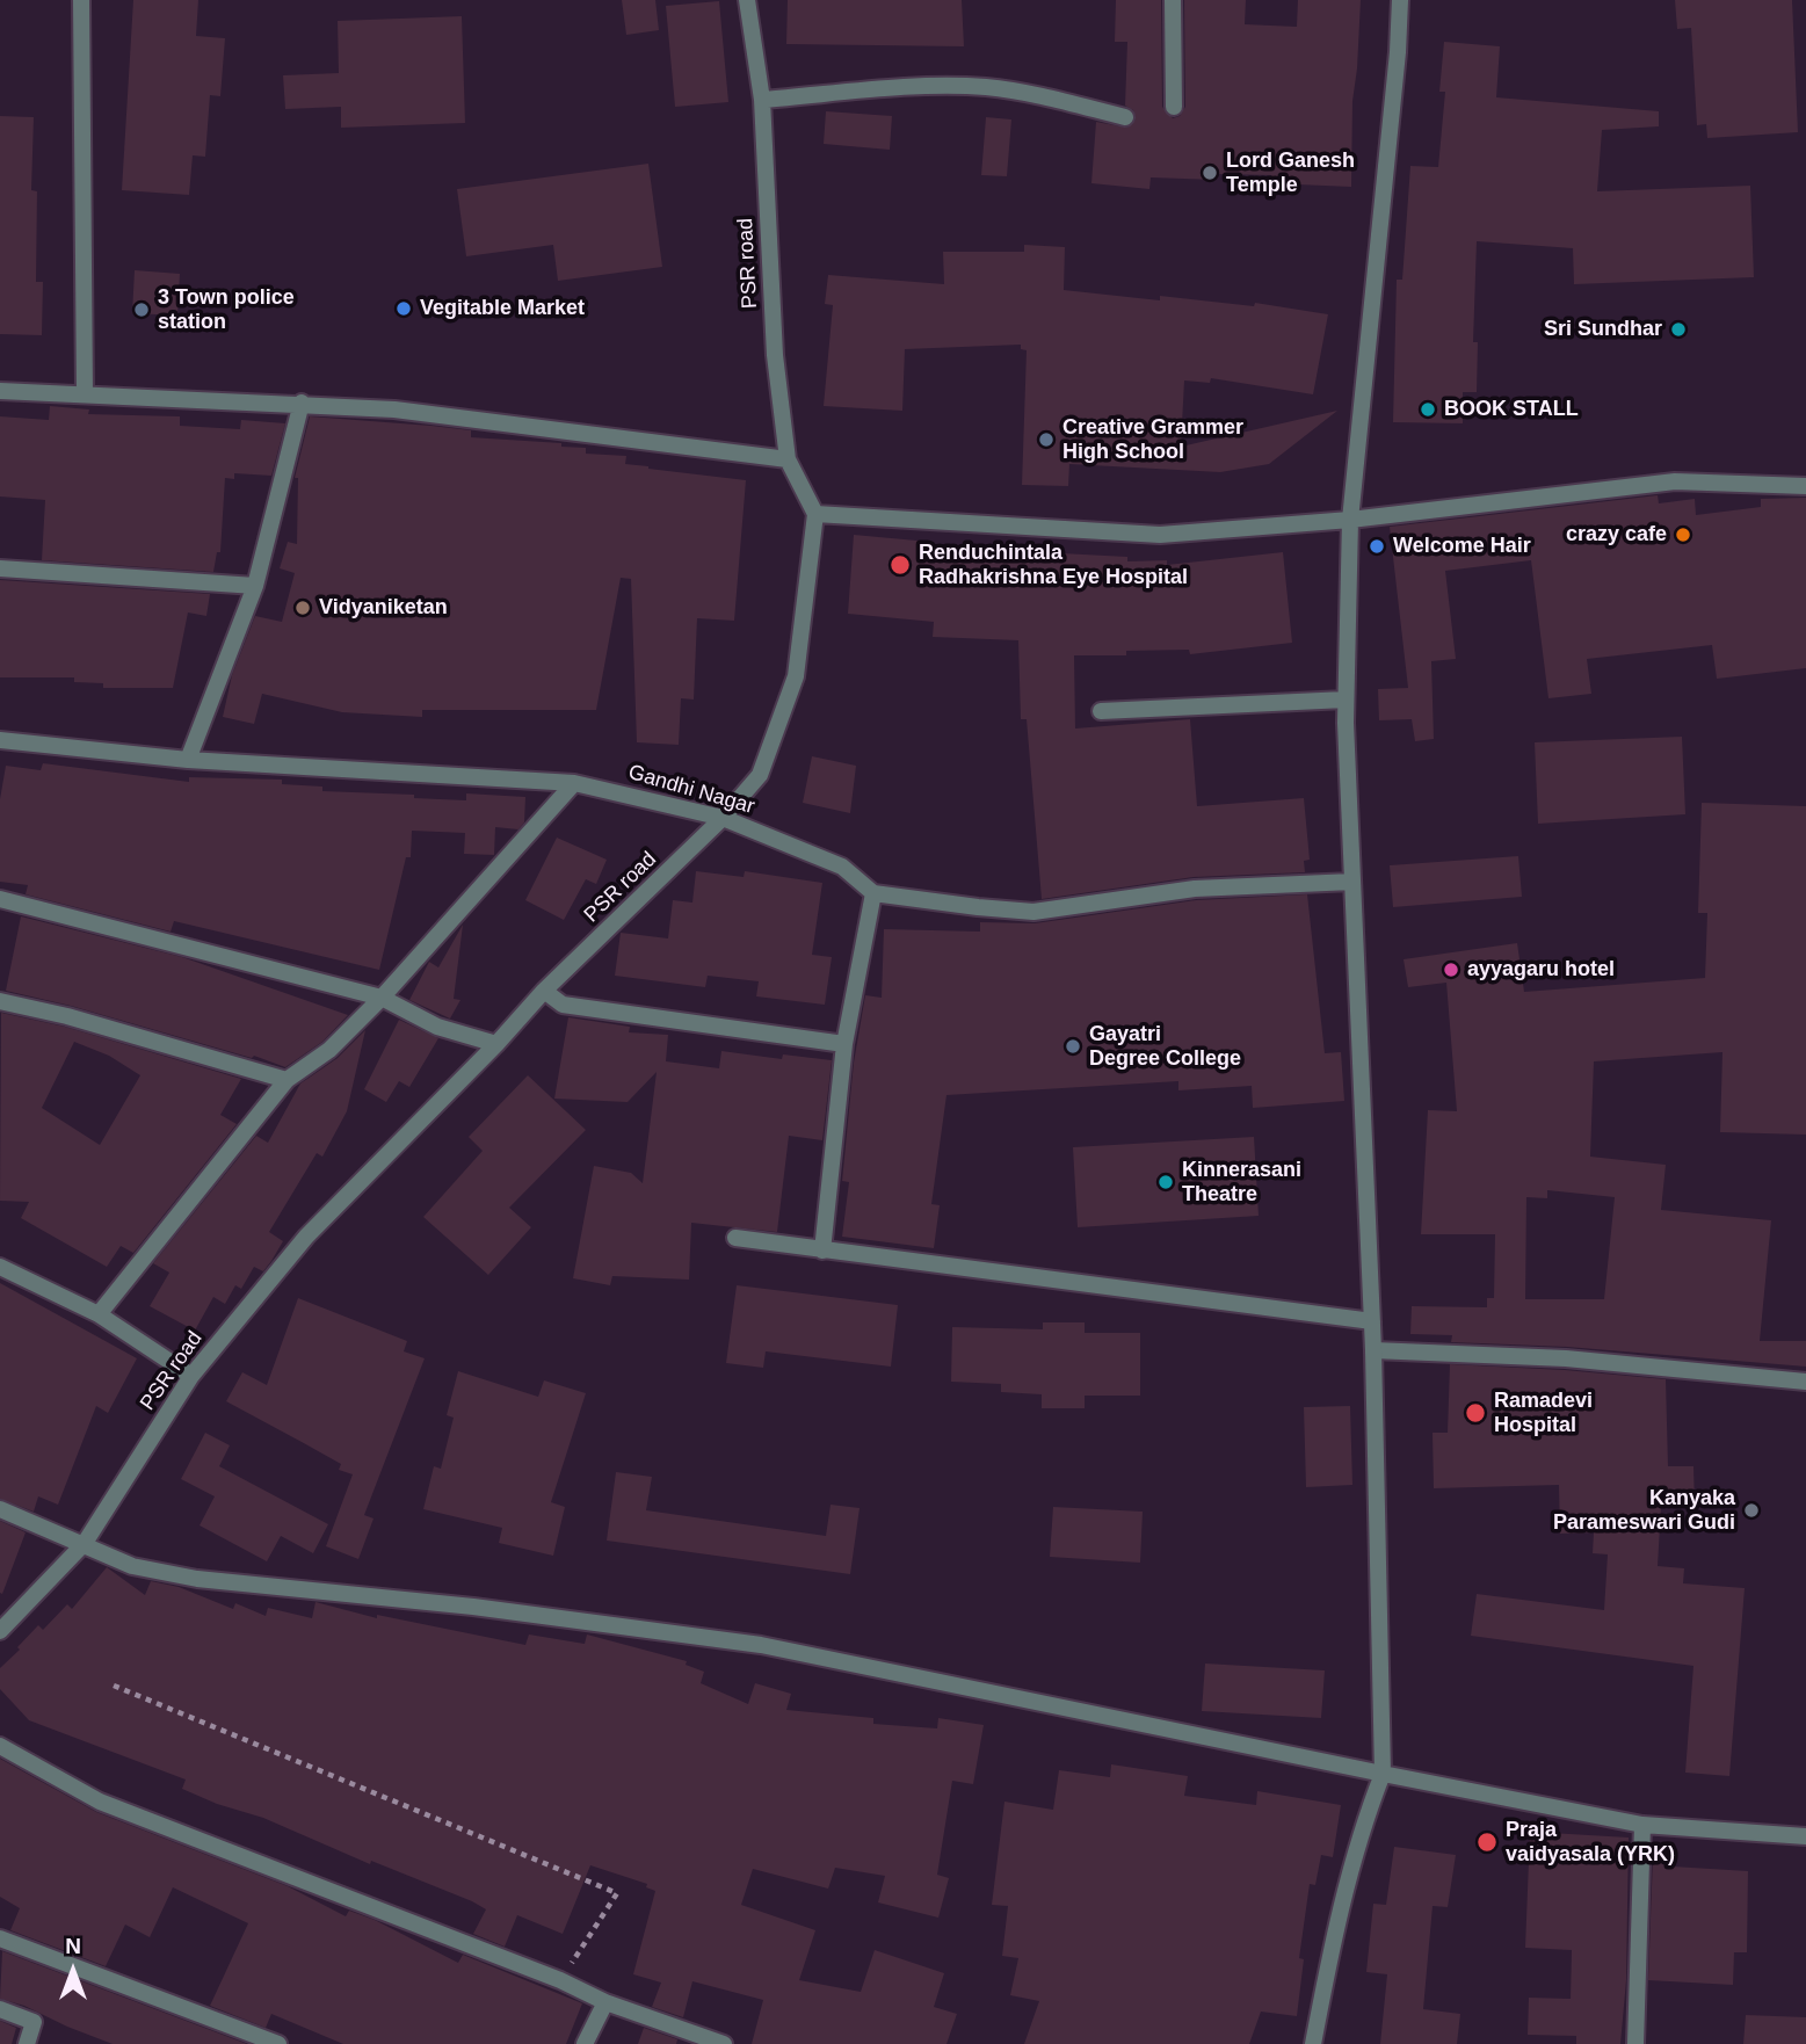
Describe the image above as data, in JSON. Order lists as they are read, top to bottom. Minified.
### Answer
{"streets":{"street":["PSR road","Gandhi Nagar"]},"crossings":[["PSR road","Gandhi Nagar"]],"places":["Lord Ganesh Temple","Vegitable Market","3 Town police station","Sri Sundhar","BOOK STALL","Creative Grammer High School","crazy cafe","Welcome Hair","Renduchintala Radhakrishna Eye Hospital","Vidyaniketan","ayyagaru hotel","Gayatri Degree College","Kinnerasani Theatre","Ramadevi Hospital","Kanyaka Parameswari Gudi","Praja vaidyasala (YRK)"],"north":"top"}
